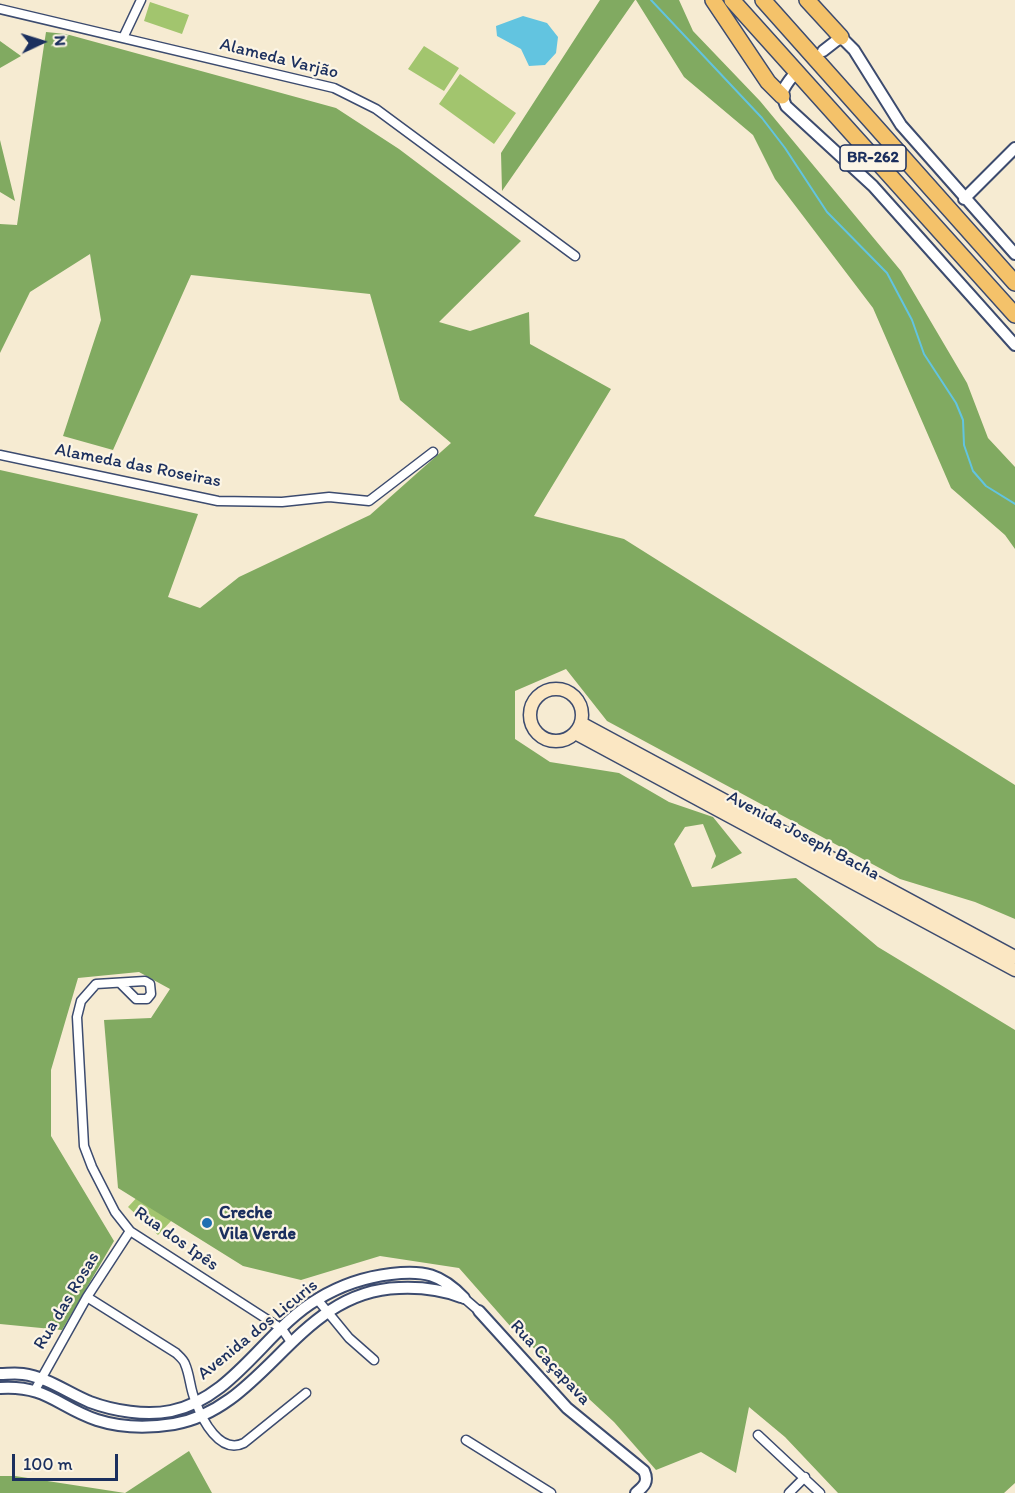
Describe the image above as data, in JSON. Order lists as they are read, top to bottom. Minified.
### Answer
{"streets":{"highway":["BR-262"],"main road":["Avenida Joseph Bacha"],"street":["Alameda Varjão","Alameda das Roseiras","Rua dos Ipês","Rua das Rosas","Avenida dos Licuris","Rua Caçapava"]},"crossings":[["Rua dos Ipês","Rua das Rosas"],["Rua dos Ipês","Avenida dos Licuris"],["Rua das Rosas","Avenida dos Licuris"],["Avenida dos Licuris","Rua Caçapava"]],"places":["Creche Vila Verde"],"scale_bar":"100 m","north":"right"}
